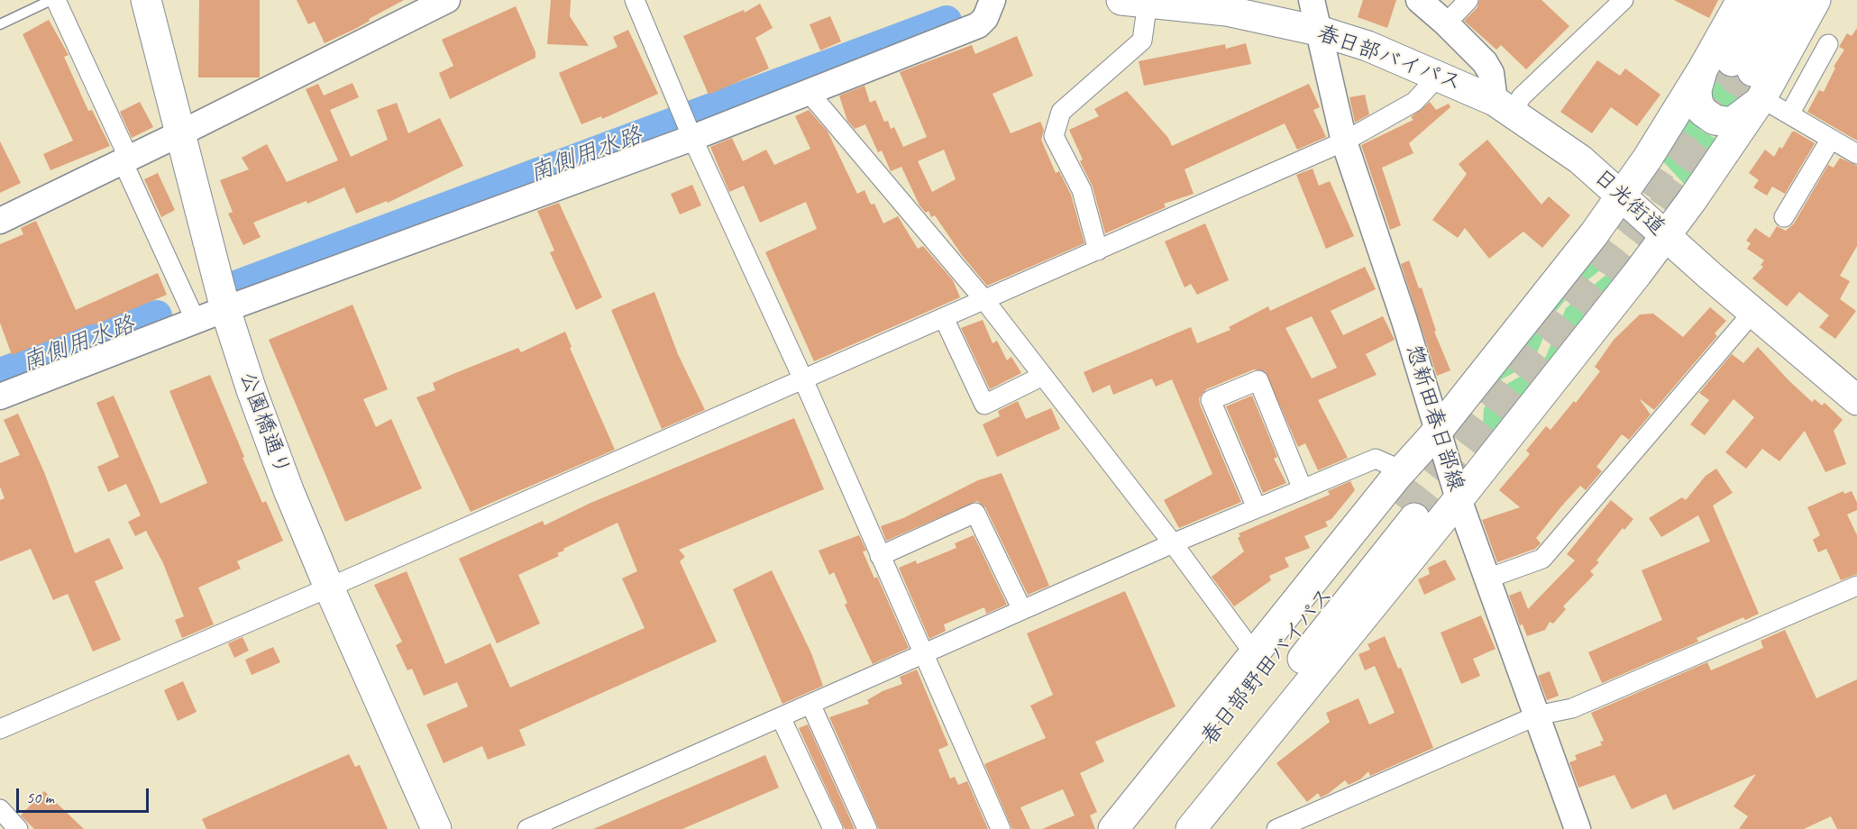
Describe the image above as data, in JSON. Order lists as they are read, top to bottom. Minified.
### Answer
{"streets":{"main road":["春日部バイパス","日光街道","公園橋通り","春日部野田バイパス"],"street":["惣新田春日部線"]},"crossings":[["春日部バイパス","日光街道"],["春日部バイパス","惣新田春日部線"]],"water":["南側用水路"],"scale_bar":"50 m"}
